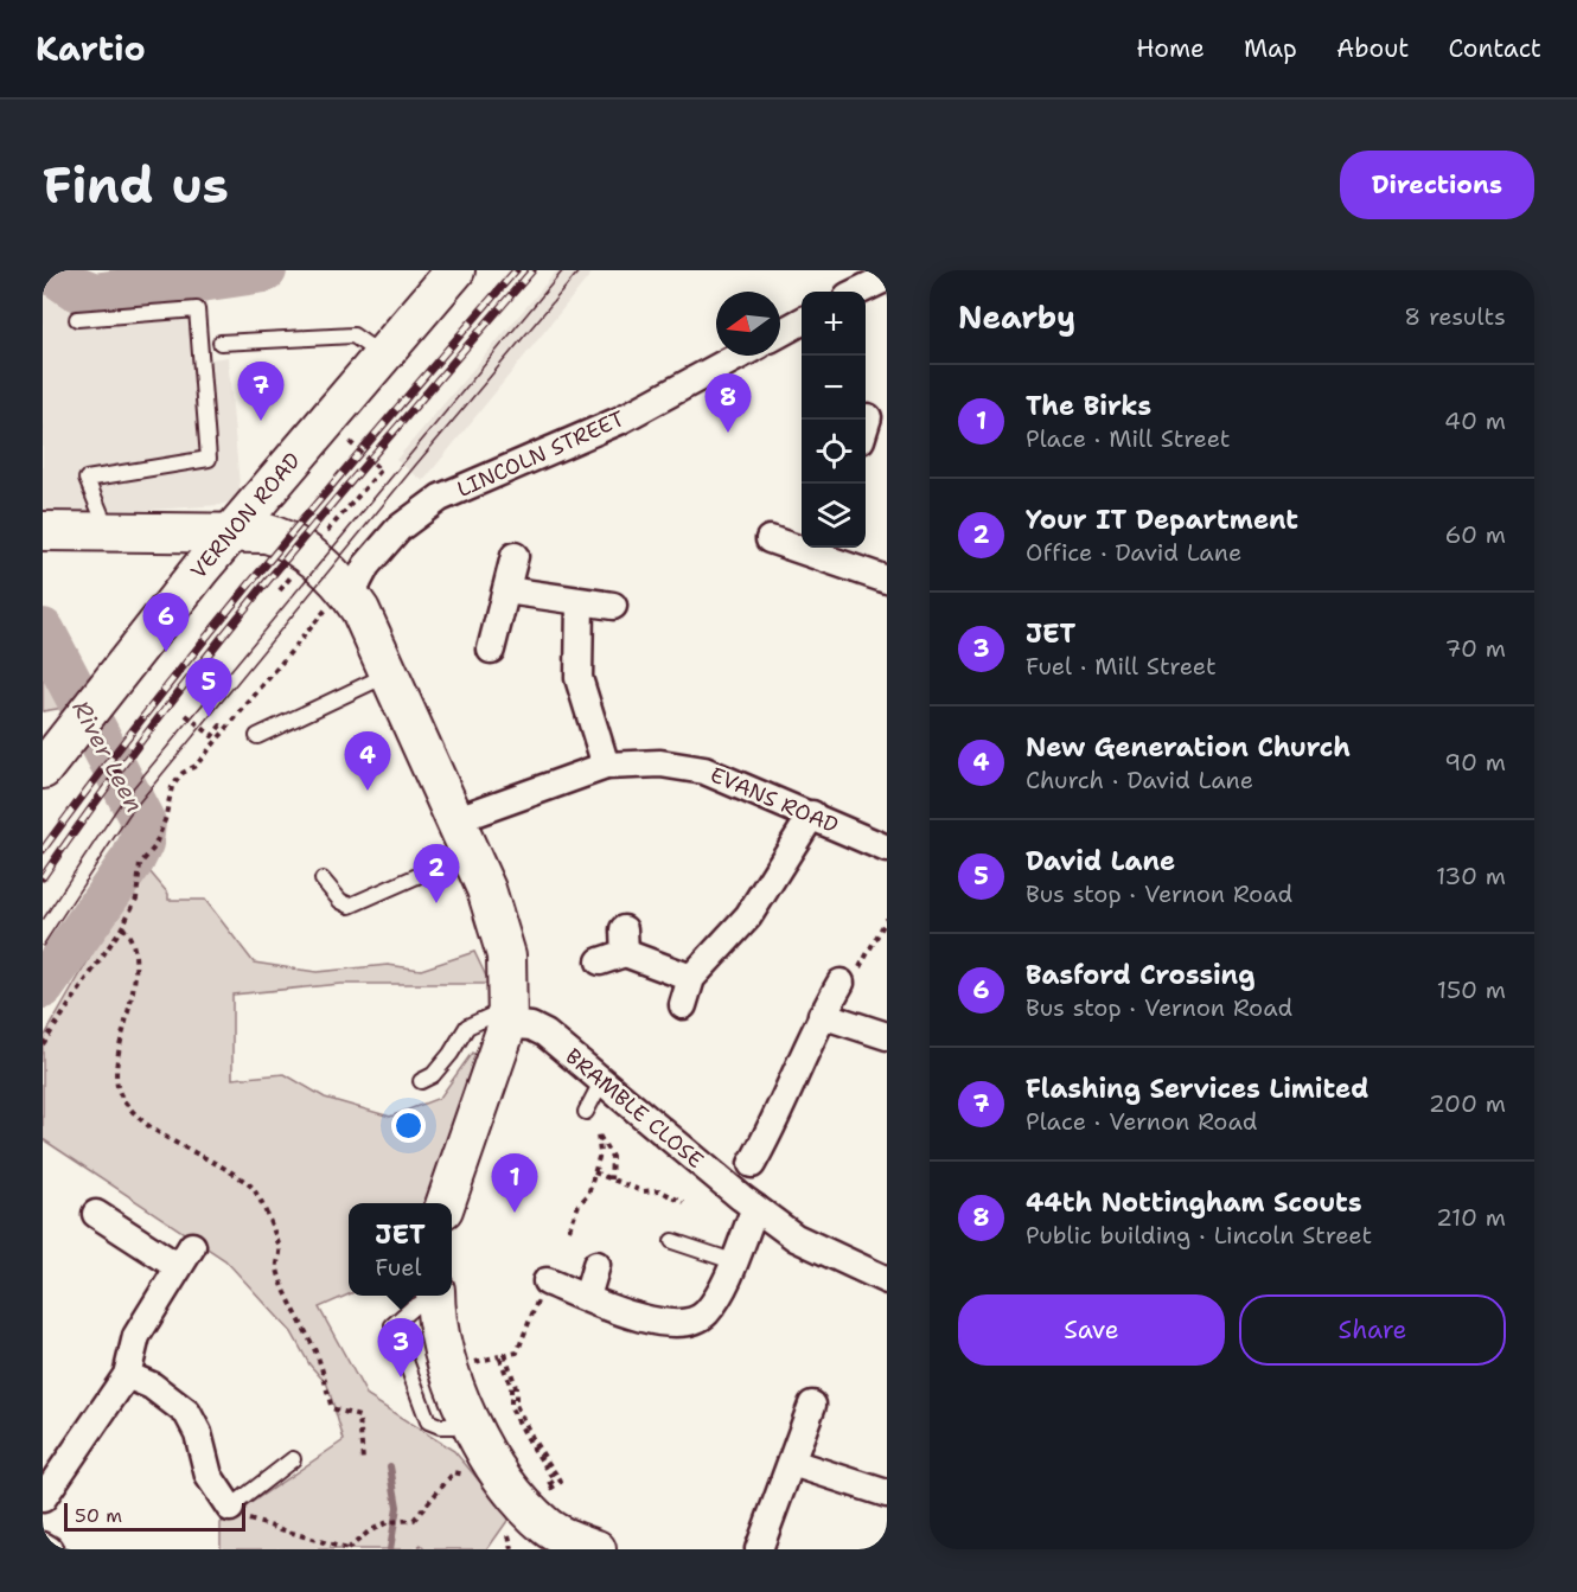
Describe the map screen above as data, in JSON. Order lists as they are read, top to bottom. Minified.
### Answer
{"streets":{"main road":["VERNON ROAD"],"street":["LINCOLN STREET","EVANS ROAD","BRAMBLE CLOSE"]},"water":["River Leen"],"scale_bar":"50 m","north":"left","page":{"header":"Kartio","nav":["Home","Map","About","Contact"],"buttons":["Directions",["Save","Share"]],"title":"Find us","heading":["Nearby","8 results"],"map_buttons":["+","−"],"pins":["7","8","6","5","4","2","1","3"],"list":[{"mark":"1","name":"The Birks","note":"Place · Mill Street","value":"40 m"},{"mark":"2","name":"Your IT Department","note":"Office · David Lane","value":"60 m"},{"mark":"3","name":"JET","note":"Fuel · Mill Street","value":"70 m"},{"mark":"4","name":"New Generation Church","note":"Church · David Lane","value":"90 m"},{"mark":"5","name":"David Lane","note":"Bus stop · Vernon Road","value":"130 m"},{"mark":"6","name":"Basford Crossing","note":"Bus stop · Vernon Road","value":"150 m"},{"mark":"7","name":"Flashing Services Limited","note":"Place · Vernon Road","value":"200 m"},{"mark":"8","name":"44th Nottingham Scouts","note":"Public building · Lincoln Street","value":"210 m"}],"popup":["JET","Fuel"],"scale":"50 m"}}
